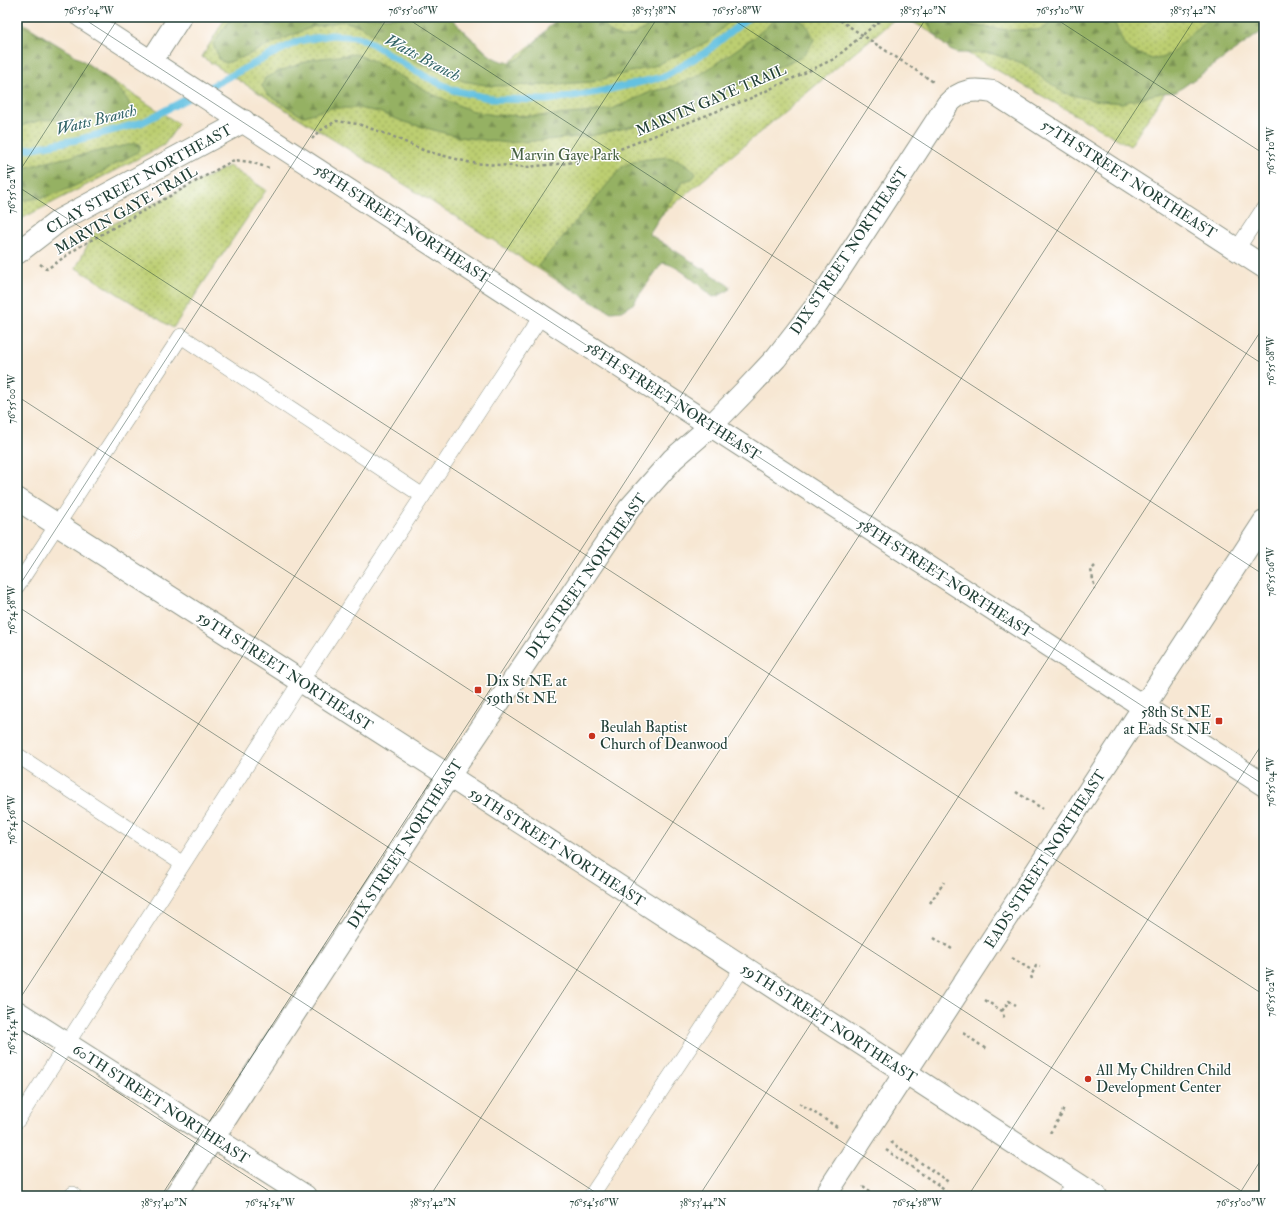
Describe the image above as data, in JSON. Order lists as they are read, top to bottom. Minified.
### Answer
{"streets":{"street":["CLAY STREET NORTHEAST","57TH STREET NORTHEAST","58TH STREET NORTHEAST","DIX STREET NORTHEAST","59TH STREET NORTHEAST","EADS STREET NORTHEAST","60TH STREET NORTHEAST"],"path":["MARVIN GAYE TRAIL"]},"crossings":[["CLAY STREET NORTHEAST","58TH STREET NORTHEAST"],["57TH STREET NORTHEAST","DIX STREET NORTHEAST"],["58TH STREET NORTHEAST","DIX STREET NORTHEAST"],["58TH STREET NORTHEAST","EADS STREET NORTHEAST"],["DIX STREET NORTHEAST","59TH STREET NORTHEAST"],["DIX STREET NORTHEAST","60TH STREET NORTHEAST"],["59TH STREET NORTHEAST","EADS STREET NORTHEAST"]],"water":["Watts Branch"],"parks":["Marvin Gaye Park"],"places":{"transit":["Dix St NE at 59th St NE","58th St NE at Eads St NE"],"other":["Beulah Baptist Church of Deanwood","All My Children Child Development Center"]},"coordinates":["76°55'04\"W","76°55'06\"W","38°53'38\"N","76°55'08\"W","38°53'40\"N","76°55'10\"W","38°53'42\"N","76°55'02\"W","76°55'00\"W","76°54'58\"W","76°54'56\"W","76°54'54\"W","38°53'44\"N"]}
